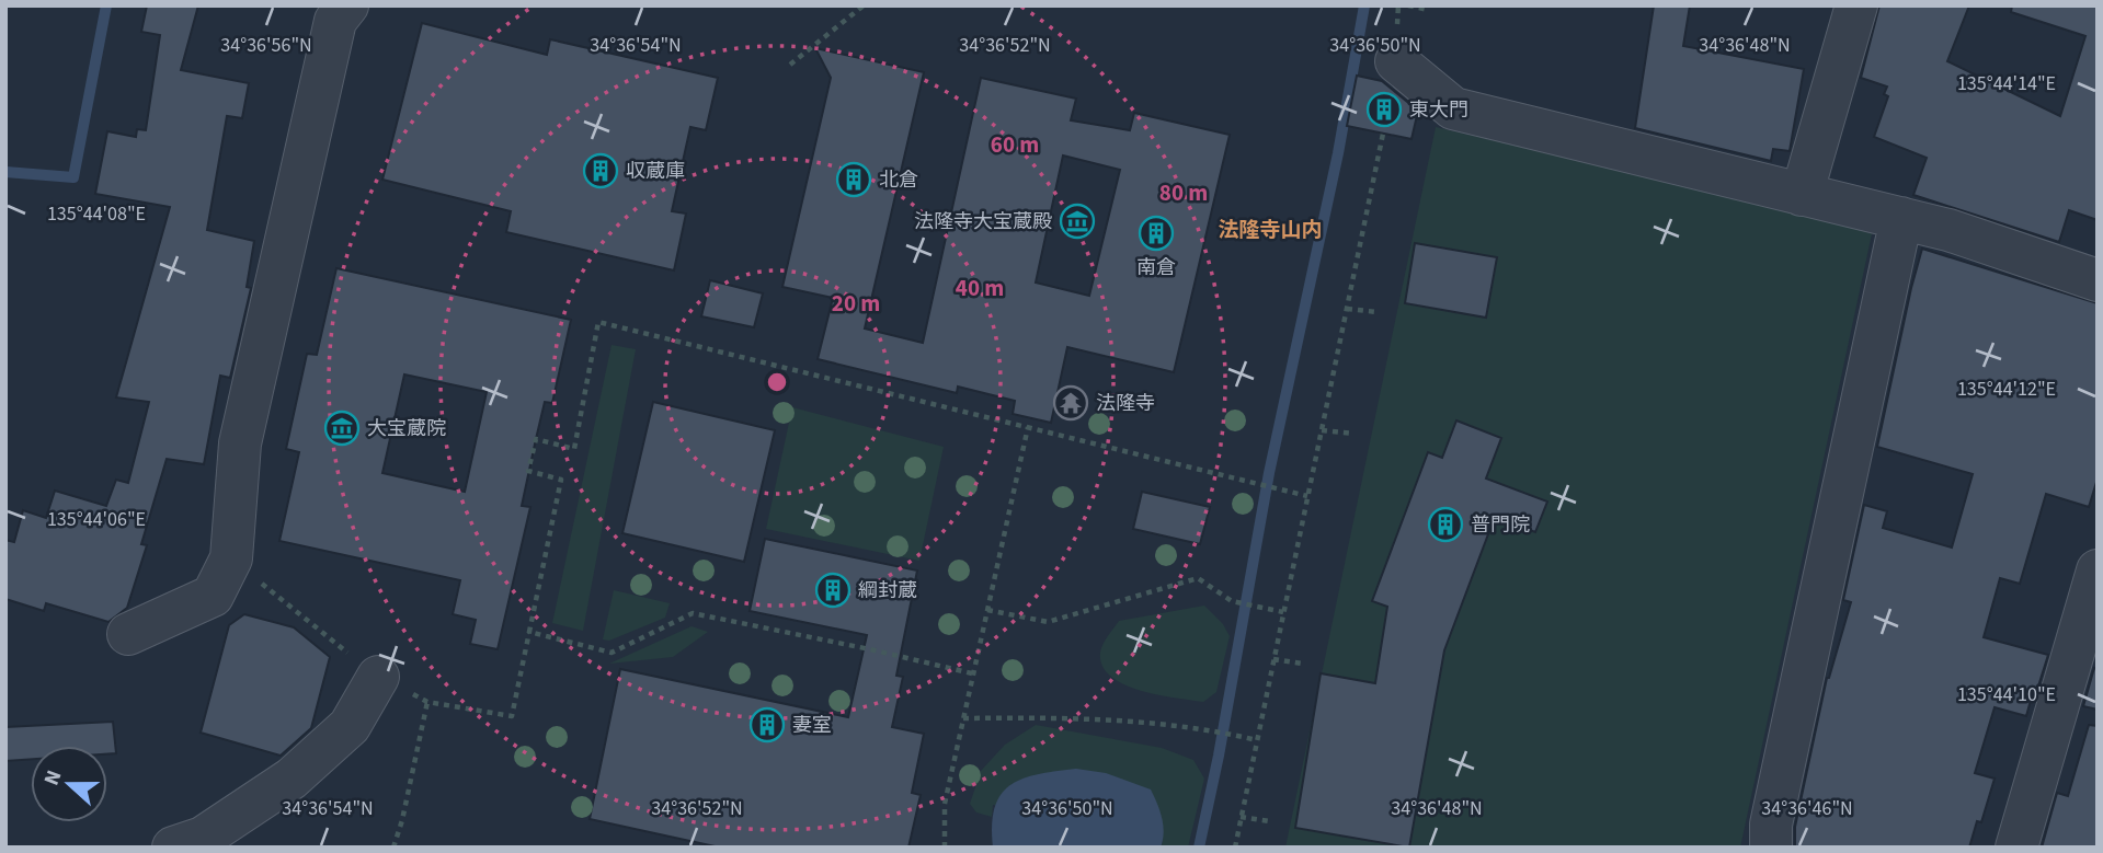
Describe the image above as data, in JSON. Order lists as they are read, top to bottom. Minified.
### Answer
{"districts":["法隆寺山内"],"places":{"building":["東大門","収蔵庫","北倉","南倉","普門院","綱封蔵","妻室"],"museum":["法隆寺大宝蔵殿","大宝蔵院"],"temple":["法隆寺"]},"north":"left","coordinates":["34°36'54\"N","34°36'56\"N","34°36'52\"N","34°36'50\"N","34°36'48\"N","135°44'14\"E","135°44'08\"E","135°44'12\"E","135°44'06\"E","135°44'10\"E","34°36'46\"N"],"rings":["60 m","80 m","40 m","20 m"]}
